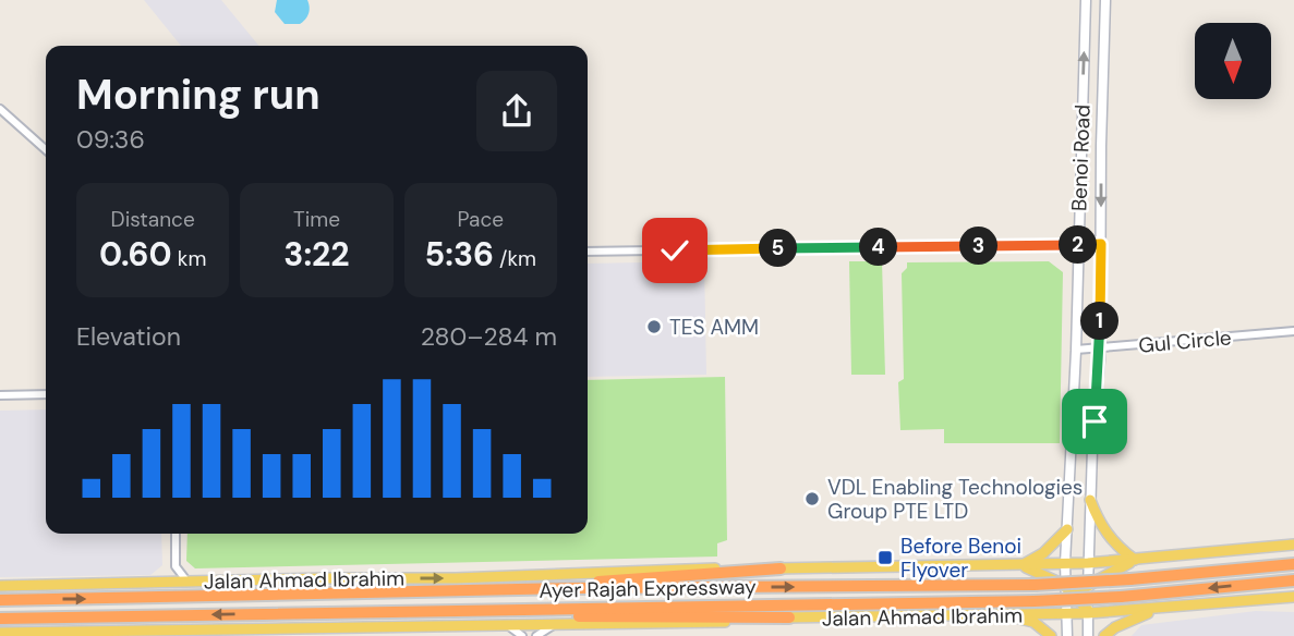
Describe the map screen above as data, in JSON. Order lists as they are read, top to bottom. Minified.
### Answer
{"streets":{"highway":["Ayer Rajah Expressway"],"main road":["Benoi Road","Jalan Ahmad Ibrahim"],"street":["Gul Circle"]},"crossings":[["Benoi Road","Gul Circle"],["Benoi Road","Jalan Ahmad Ibrahim"]],"places":{"other":["TES AMM","VDL Enabling Technologies Group PTE LTD"],"transit":["Before Benoi Flyover"]},"north":"bottom","page":{"heading":["Morning run","09:36"],"stats":[["Distance","0.60 km"],["Time","3:22"],["Pace","5:36 /km"]],"pins":["2","3","4","5","1"],"chart":["Elevation","280–284 m"]}}
